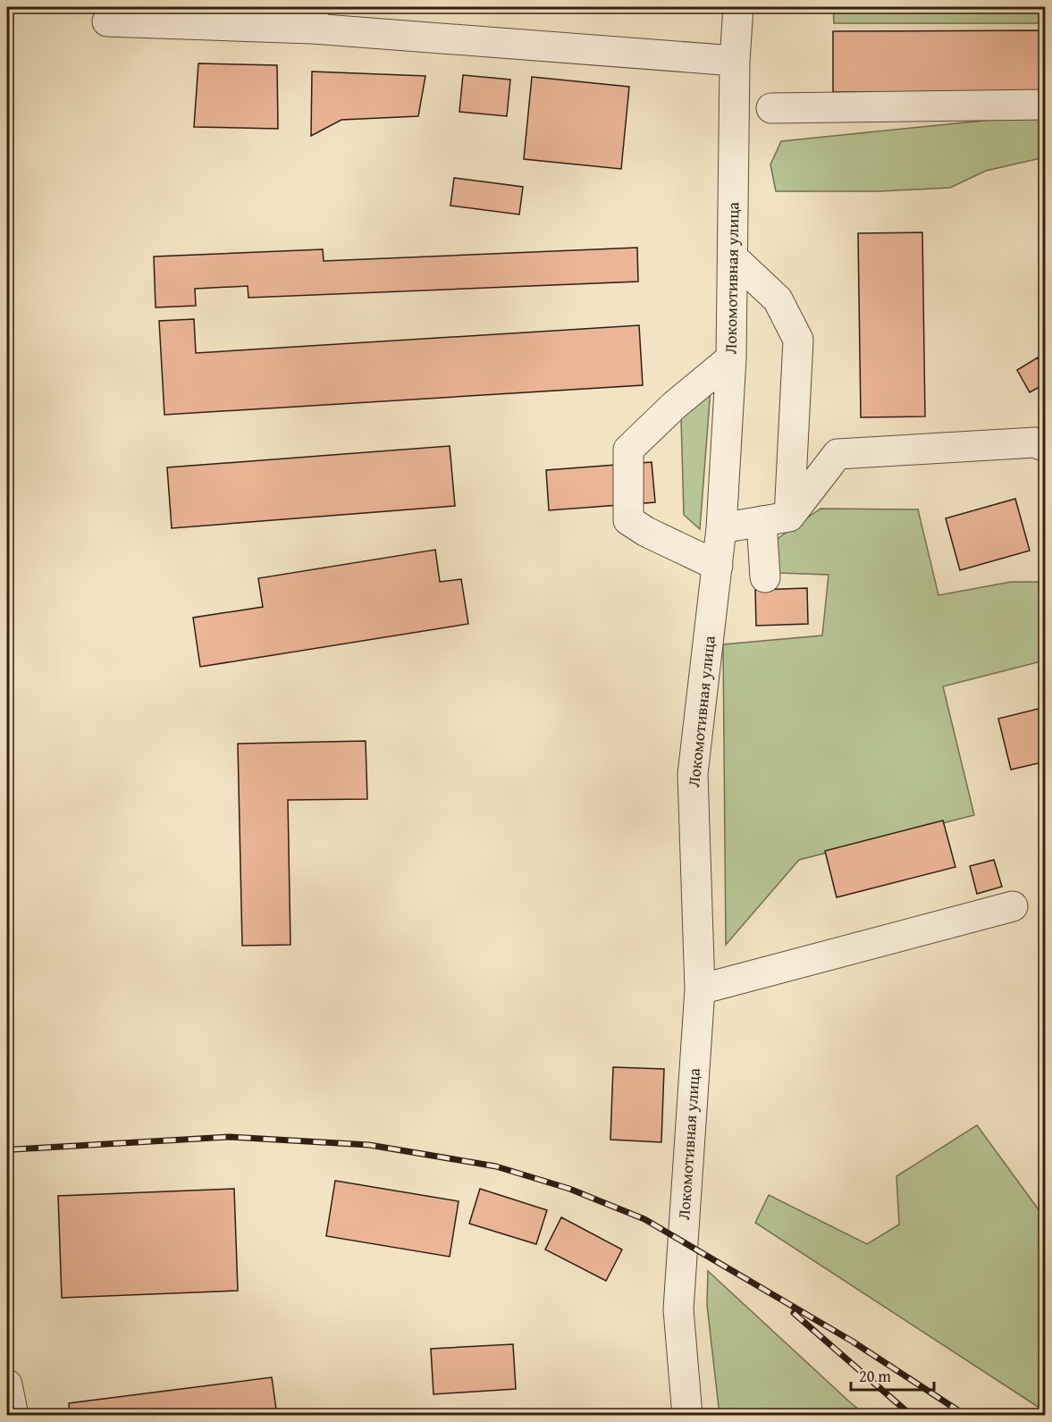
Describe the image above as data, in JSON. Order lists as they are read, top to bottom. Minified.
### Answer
{"streets":{"street":["Локомотивная улица"]},"scale_bar":"20 m"}
